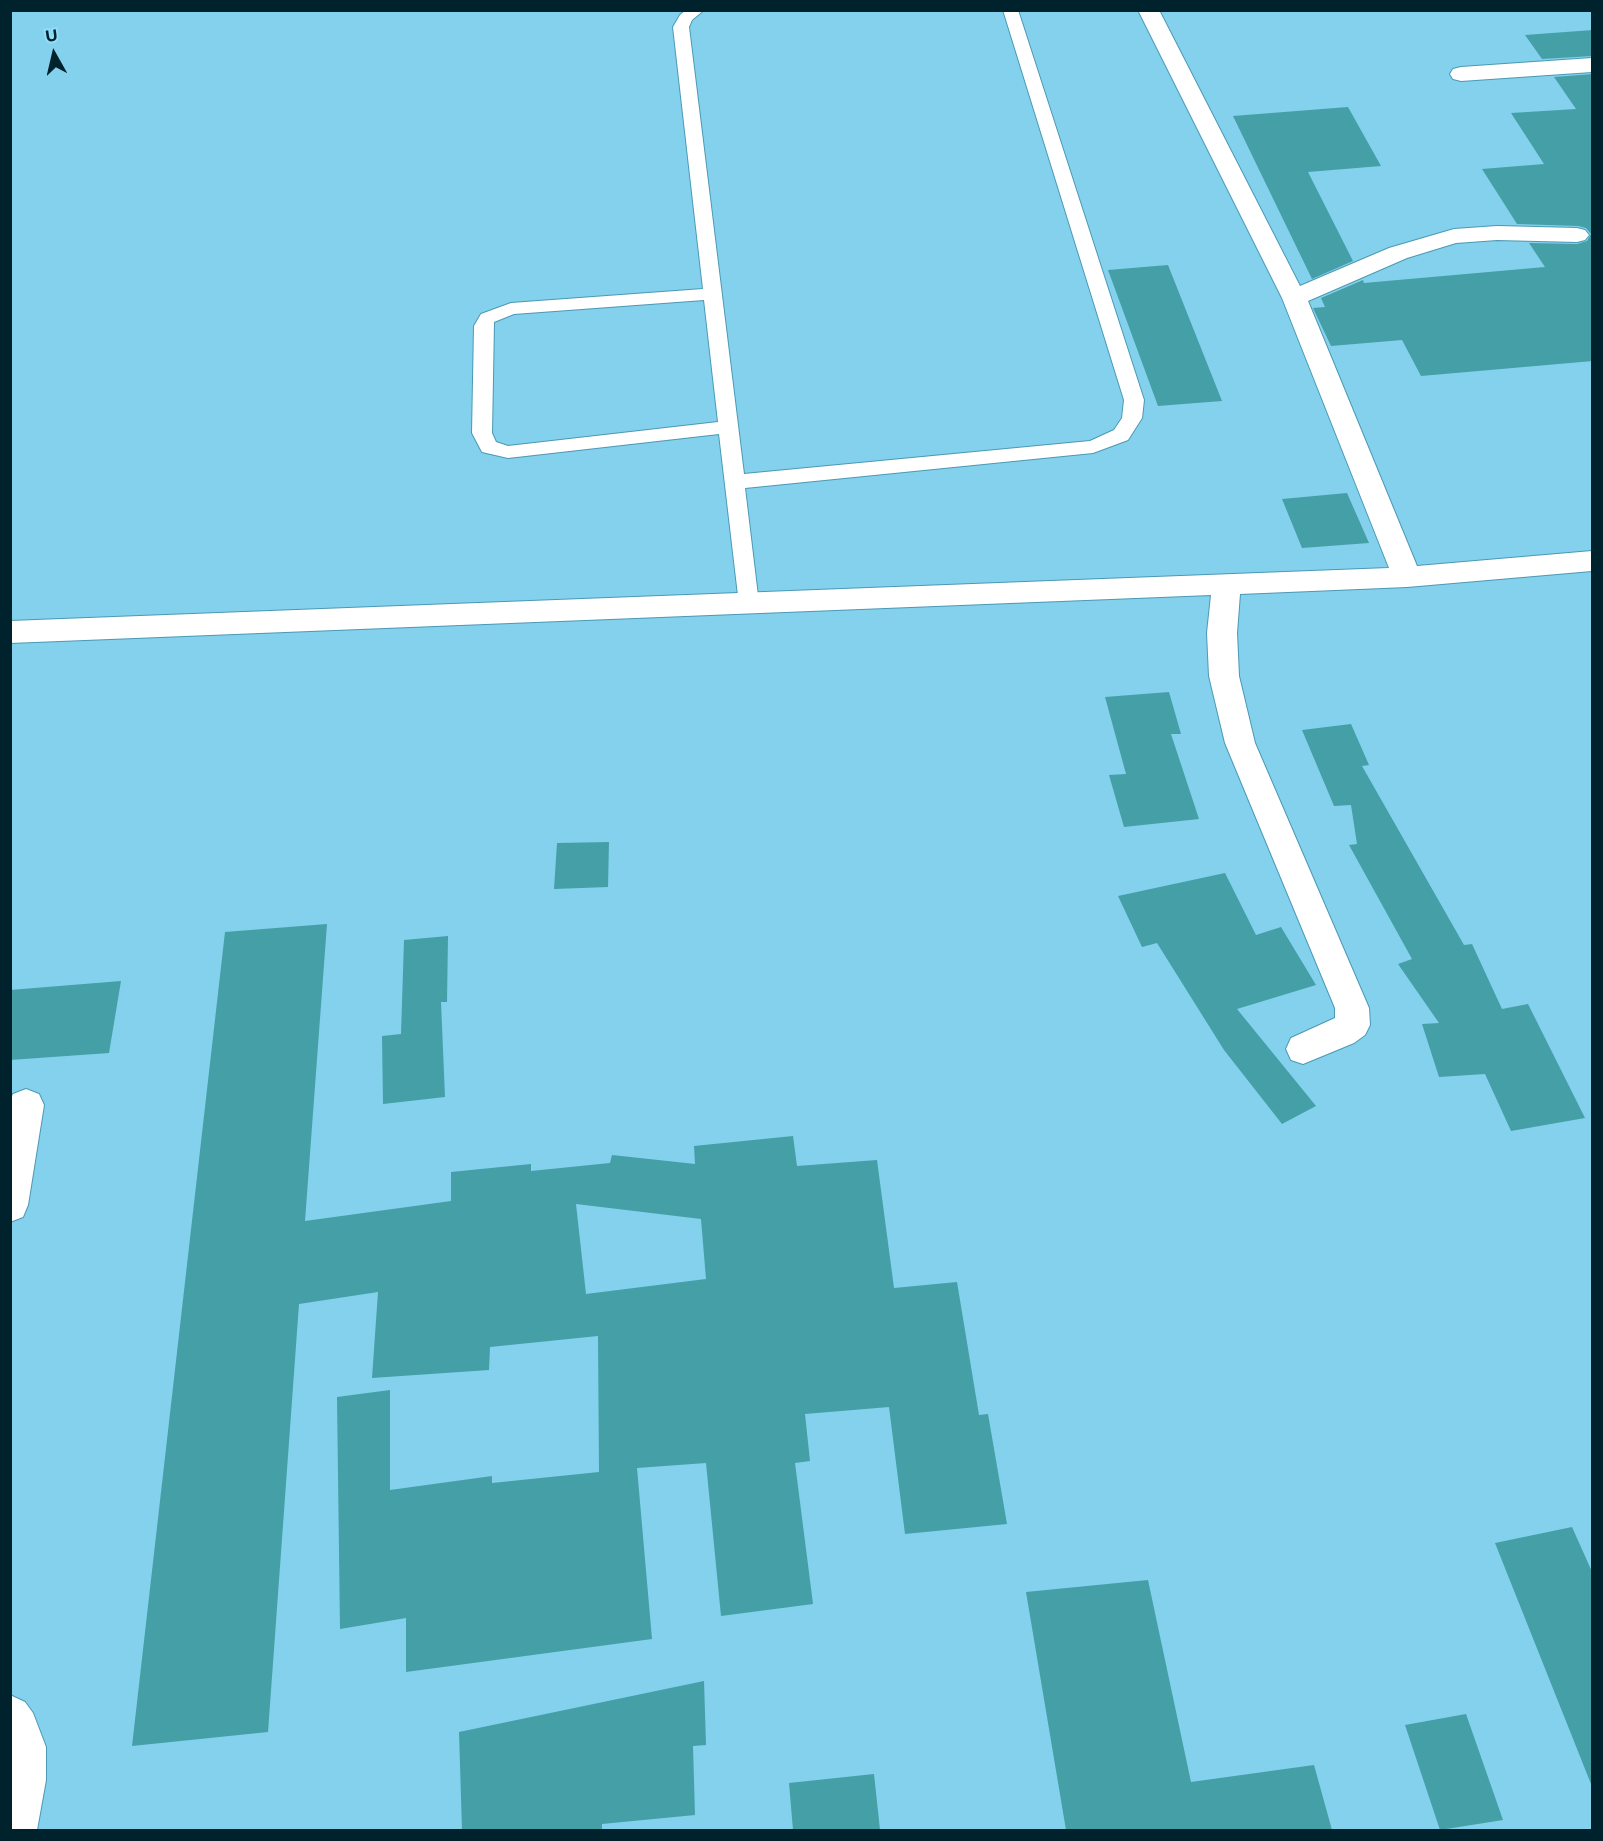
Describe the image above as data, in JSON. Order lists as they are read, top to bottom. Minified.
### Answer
{"north":"top"}
